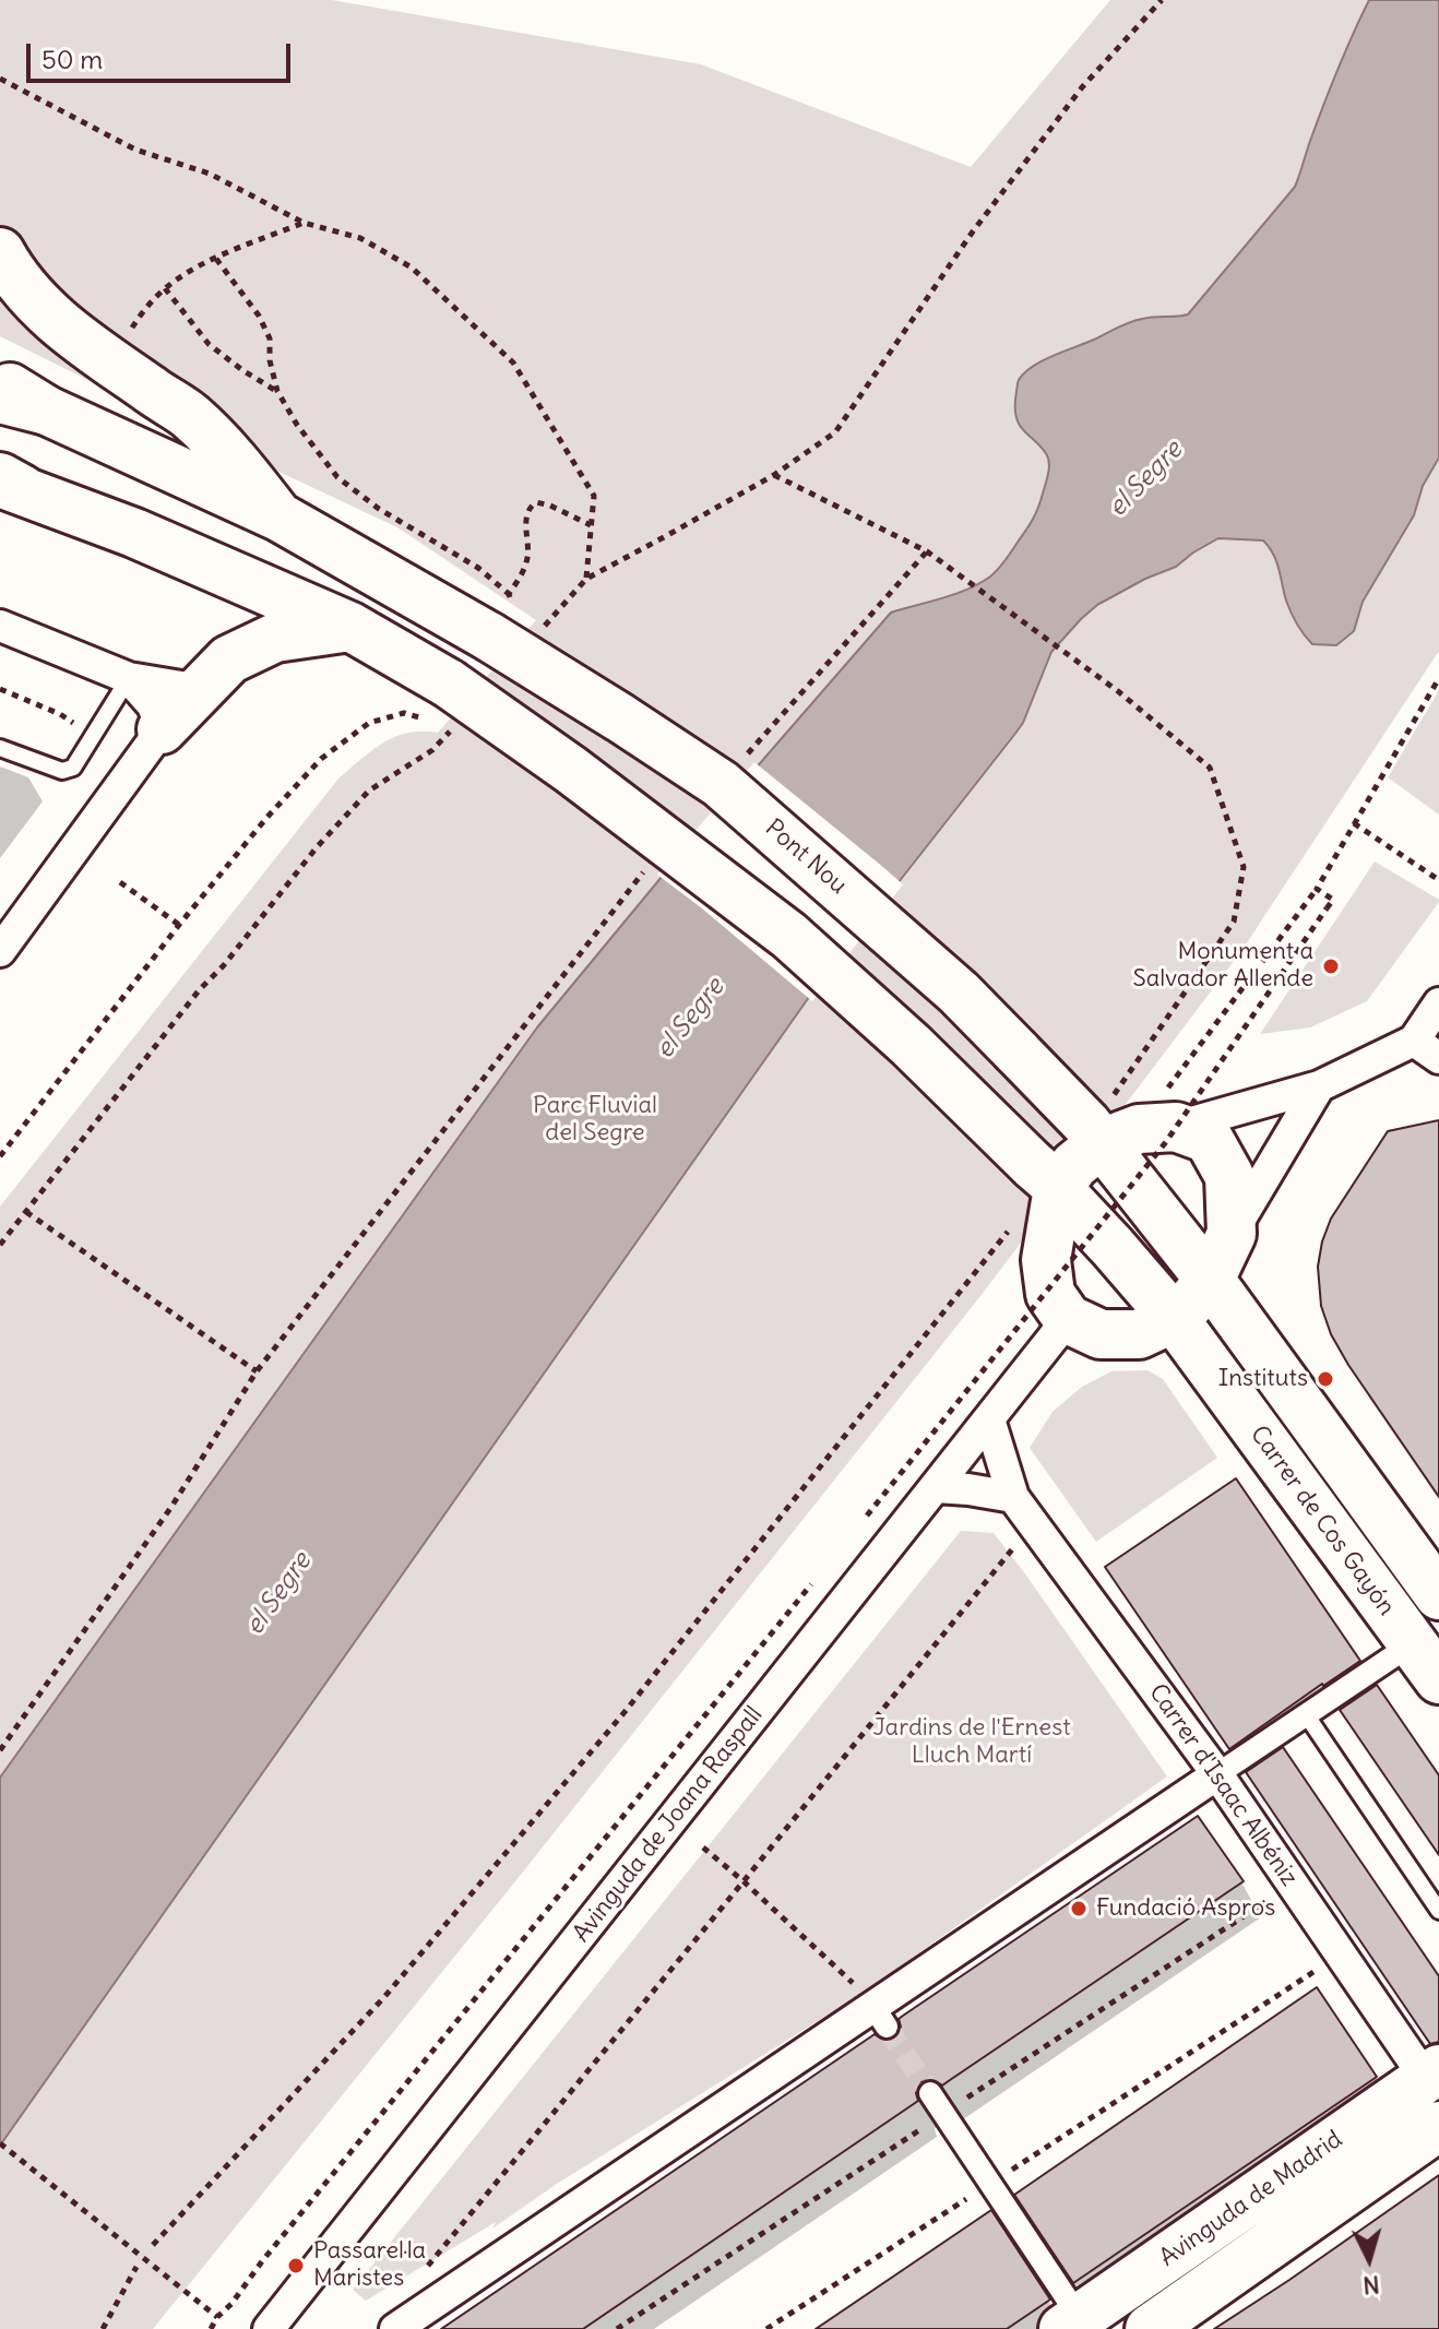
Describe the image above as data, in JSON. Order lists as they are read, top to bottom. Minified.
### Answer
{"streets":{"main road":["Pont Nou","Carrer de Cos Gayón","Avinguda de Madrid"],"street":["Carrer d'Isaac Albéniz","Avinguda de Joana Raspall"]},"crossings":[["Carrer d'Isaac Albéniz","Avinguda de Joana Raspall"],["Carrer d'Isaac Albéniz","Avinguda de Madrid"]],"water":["el Segre"],"parks":["Parc Fluvial del Segre","Jardins de l'Ernest Lluch Martí"],"places":["Monument a Salvador Allende","Instituts","Fundació Aspros","Passarel·la Maristes"],"scale_bar":"50 m","north":"bottom"}
